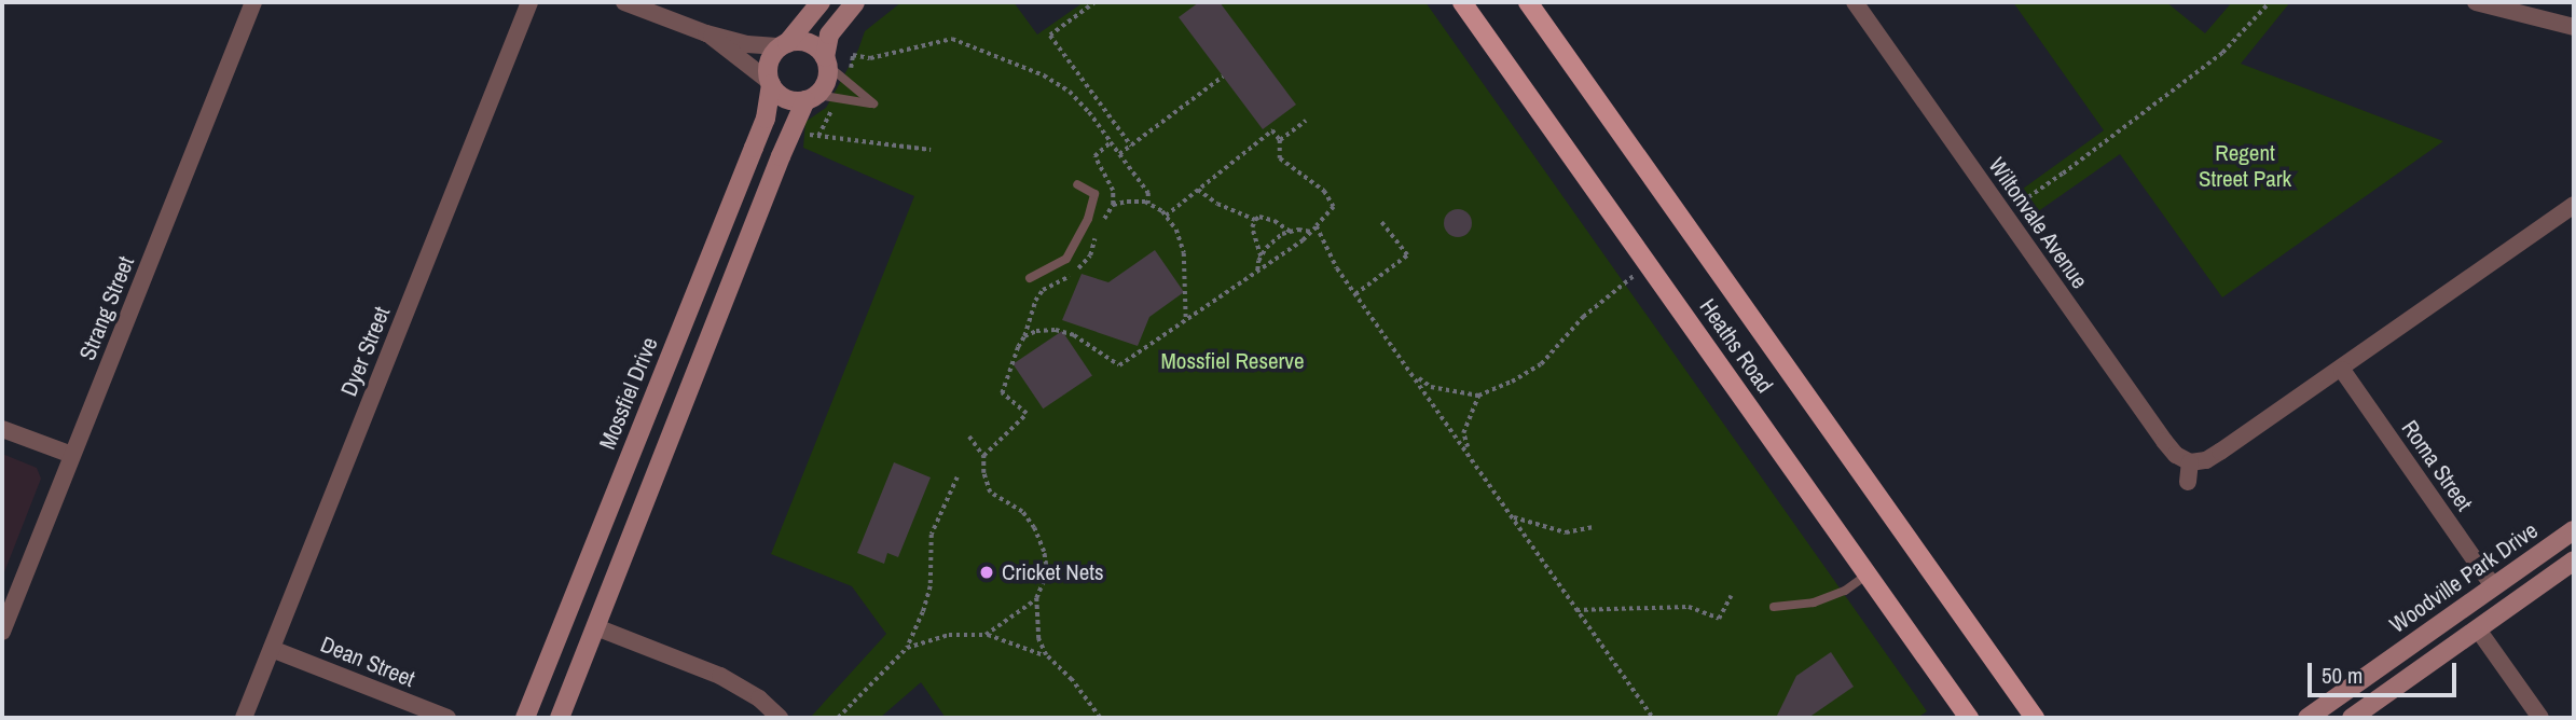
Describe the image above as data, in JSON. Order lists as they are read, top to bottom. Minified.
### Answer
{"streets":{"main road":["Heaths Road"],"street":["Wiltonvale Avenue","Strang Street","Dyer Street","Mossfiel Drive","Roma Street","Woodville Park Drive","Dean Street"]},"crossings":[["Dyer Street","Dean Street"],["Roma Street","Woodville Park Drive"]],"parks":["Regent Street Park","Mossfiel Reserve"],"places":["Cricket Nets"],"scale_bar":"50 m"}
